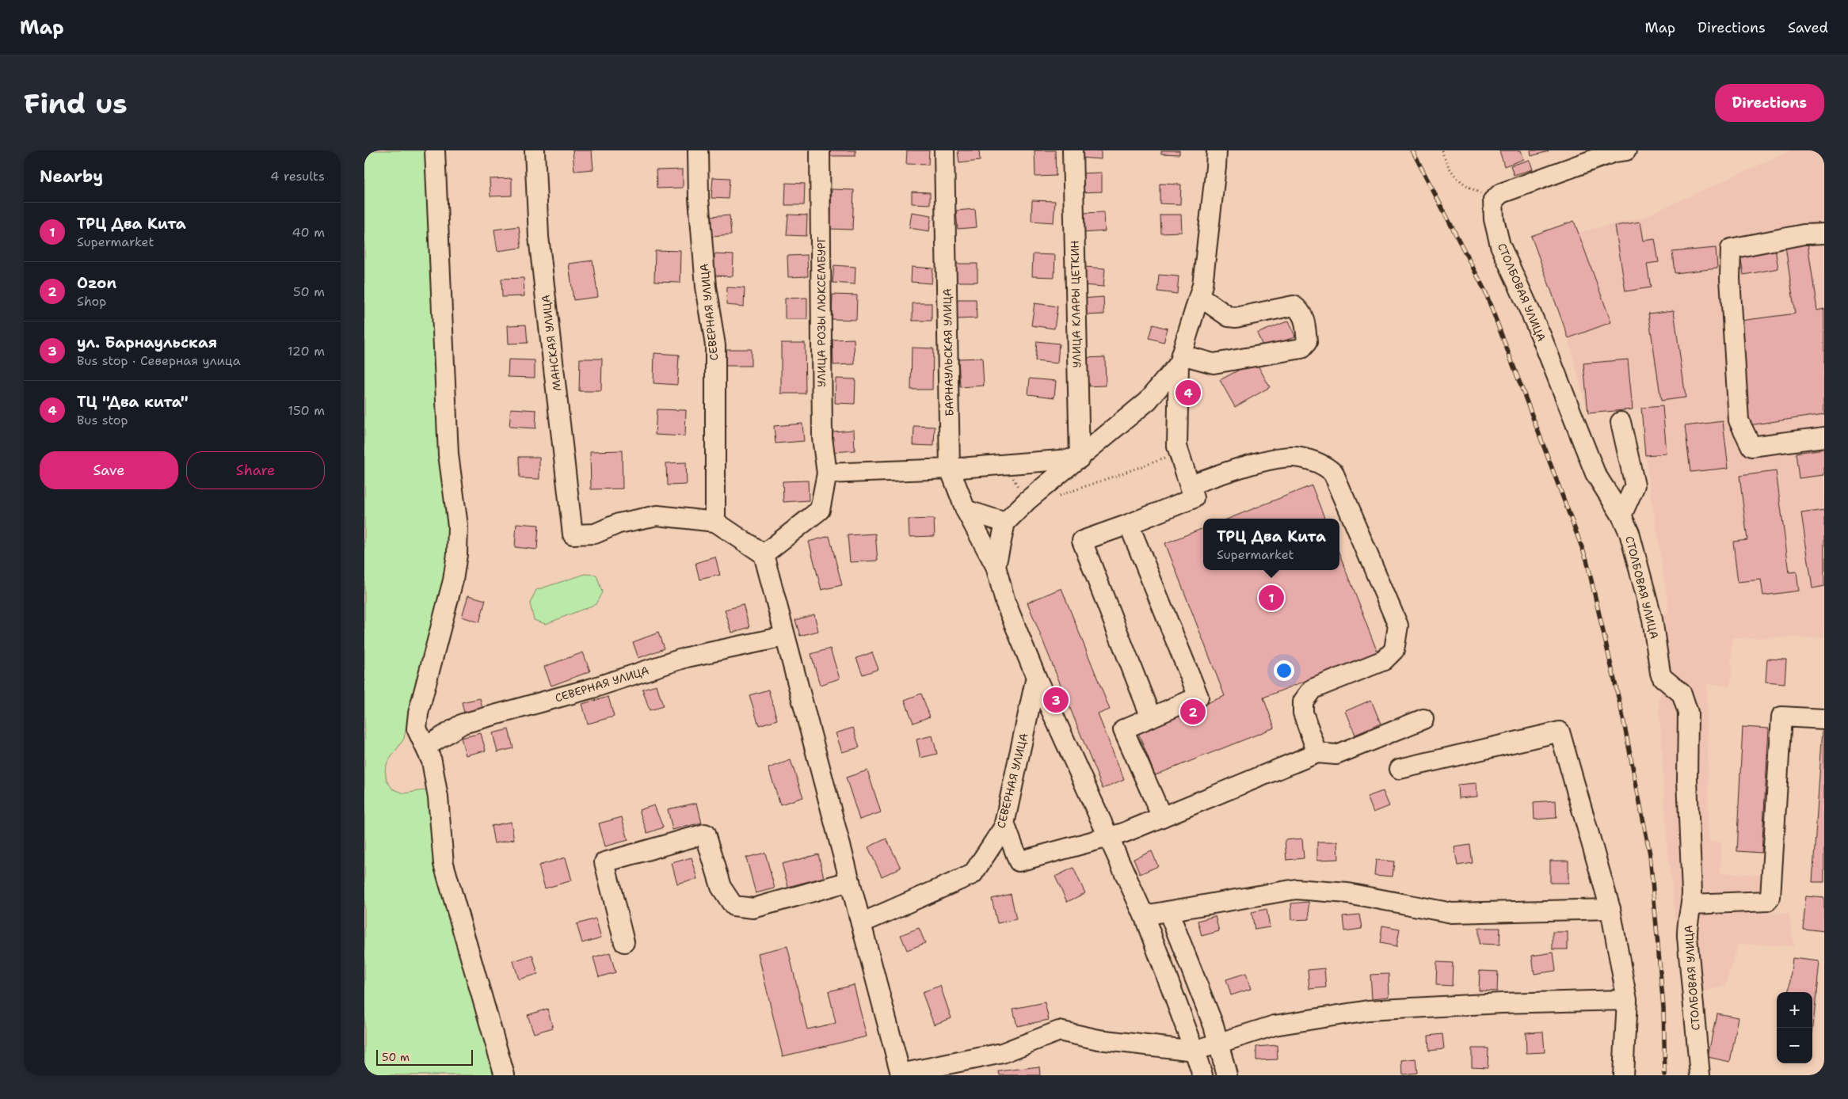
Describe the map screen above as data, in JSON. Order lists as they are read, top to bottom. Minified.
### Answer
{"streets":{"street":["СТОЛБОВАЯ УЛИЦА","УЛИЦА КЛАРЫ ЦЕТКИН","СЕВЕРНАЯ УЛИЦА","УЛИЦА РОЗЫ ЛЮКСЕМБУРГ","МАНСКАЯ УЛИЦА","БАРНАУЛЬСКАЯ УЛИЦА"]},"crossings":[["СЕВЕРНАЯ УЛИЦА","МАНСКАЯ УЛИЦА"]],"scale_bar":"50 m","page":{"header":"Map","nav":["Map","Directions","Saved"],"buttons":["Directions",["Save","Share"]],"title":"Find us","heading":["Nearby","4 results"],"list":[{"mark":"1","name":"ТРЦ Два Кита","note":"Supermarket","value":"40 m"},{"mark":"2","name":"Ozon","note":"Shop","value":"50 m"},{"mark":"3","name":"ул. Барнаульская","note":"Bus stop · Северная улица","value":"120 m"},{"mark":"4","name":"ТЦ \"Два кита\"","note":"Bus stop","value":"150 m"}],"pins":["4","1","3","2"],"popup":["ТРЦ Два Кита","Supermarket"],"map_buttons":["+","−"],"scale":"50 m"}}
